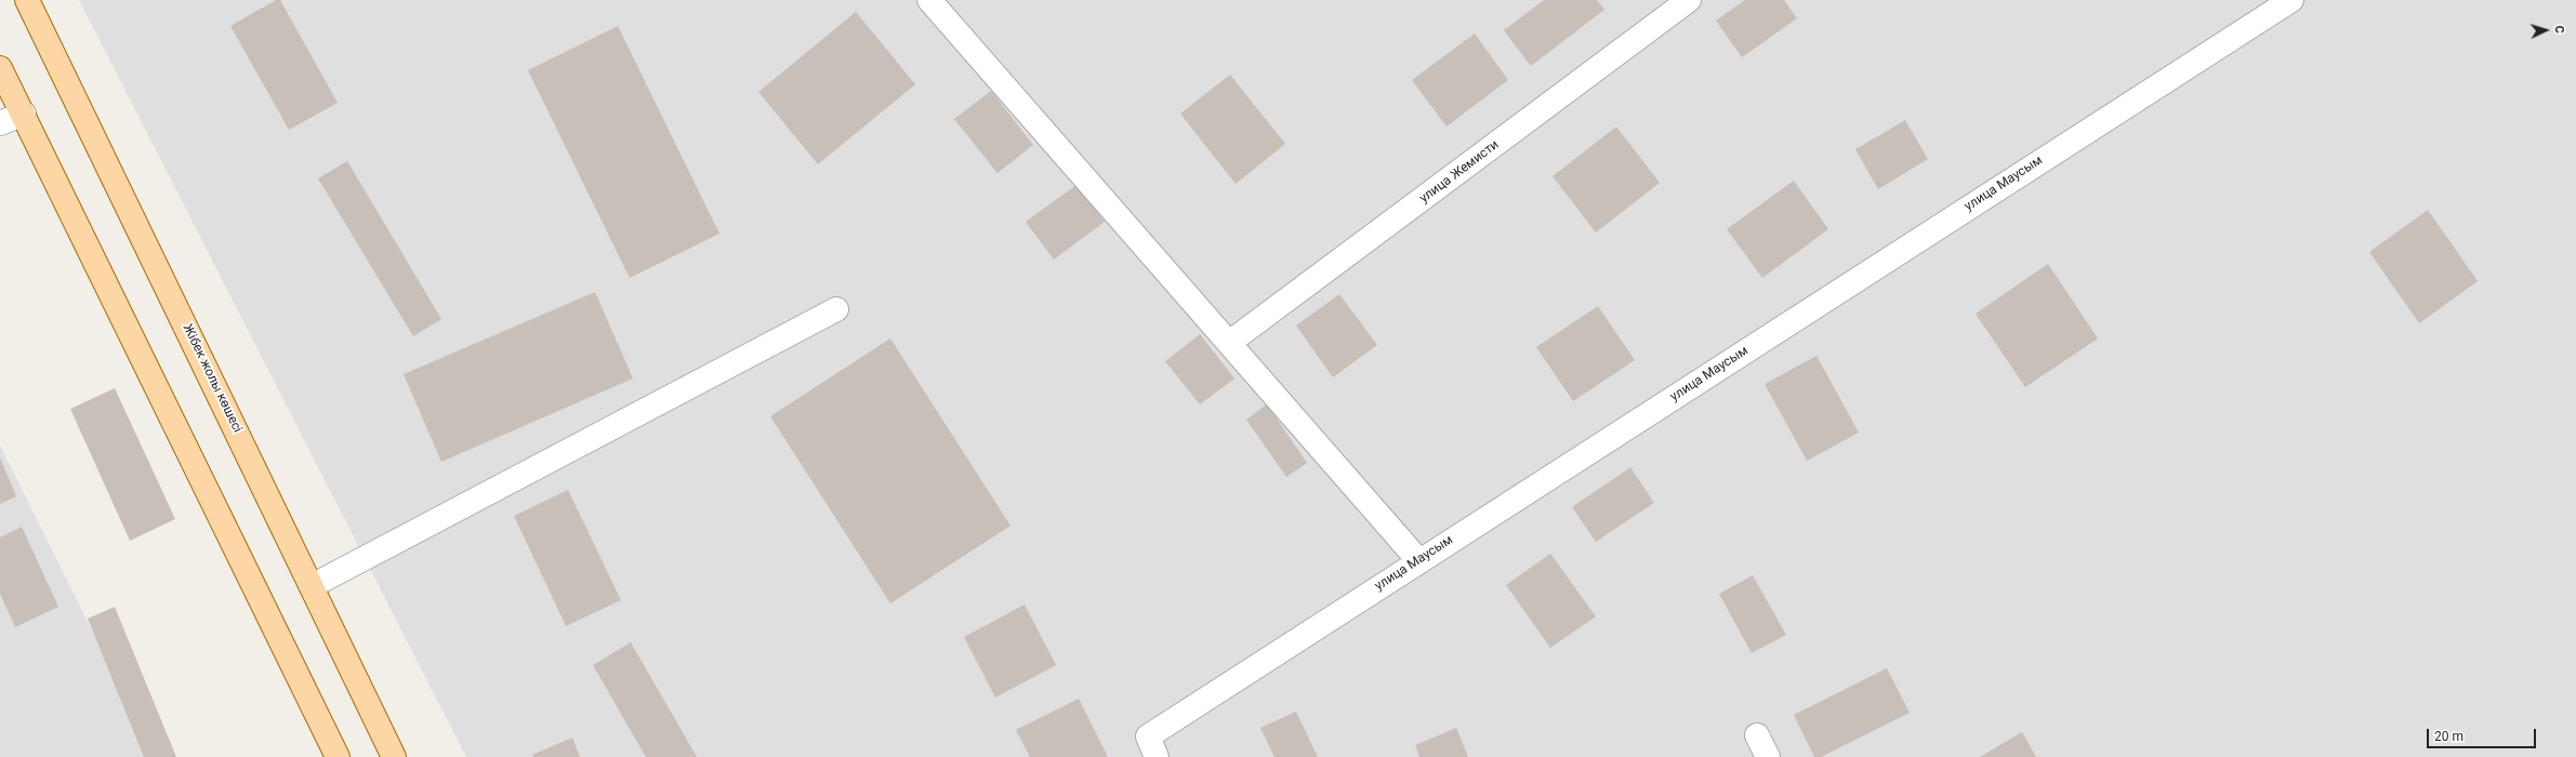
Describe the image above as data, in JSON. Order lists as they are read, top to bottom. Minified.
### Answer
{"streets":{"main road":["Жібек жолы көшесі"],"street":["улица Жемисти","улица Маусым"]},"scale_bar":"20 m","north":"right"}
